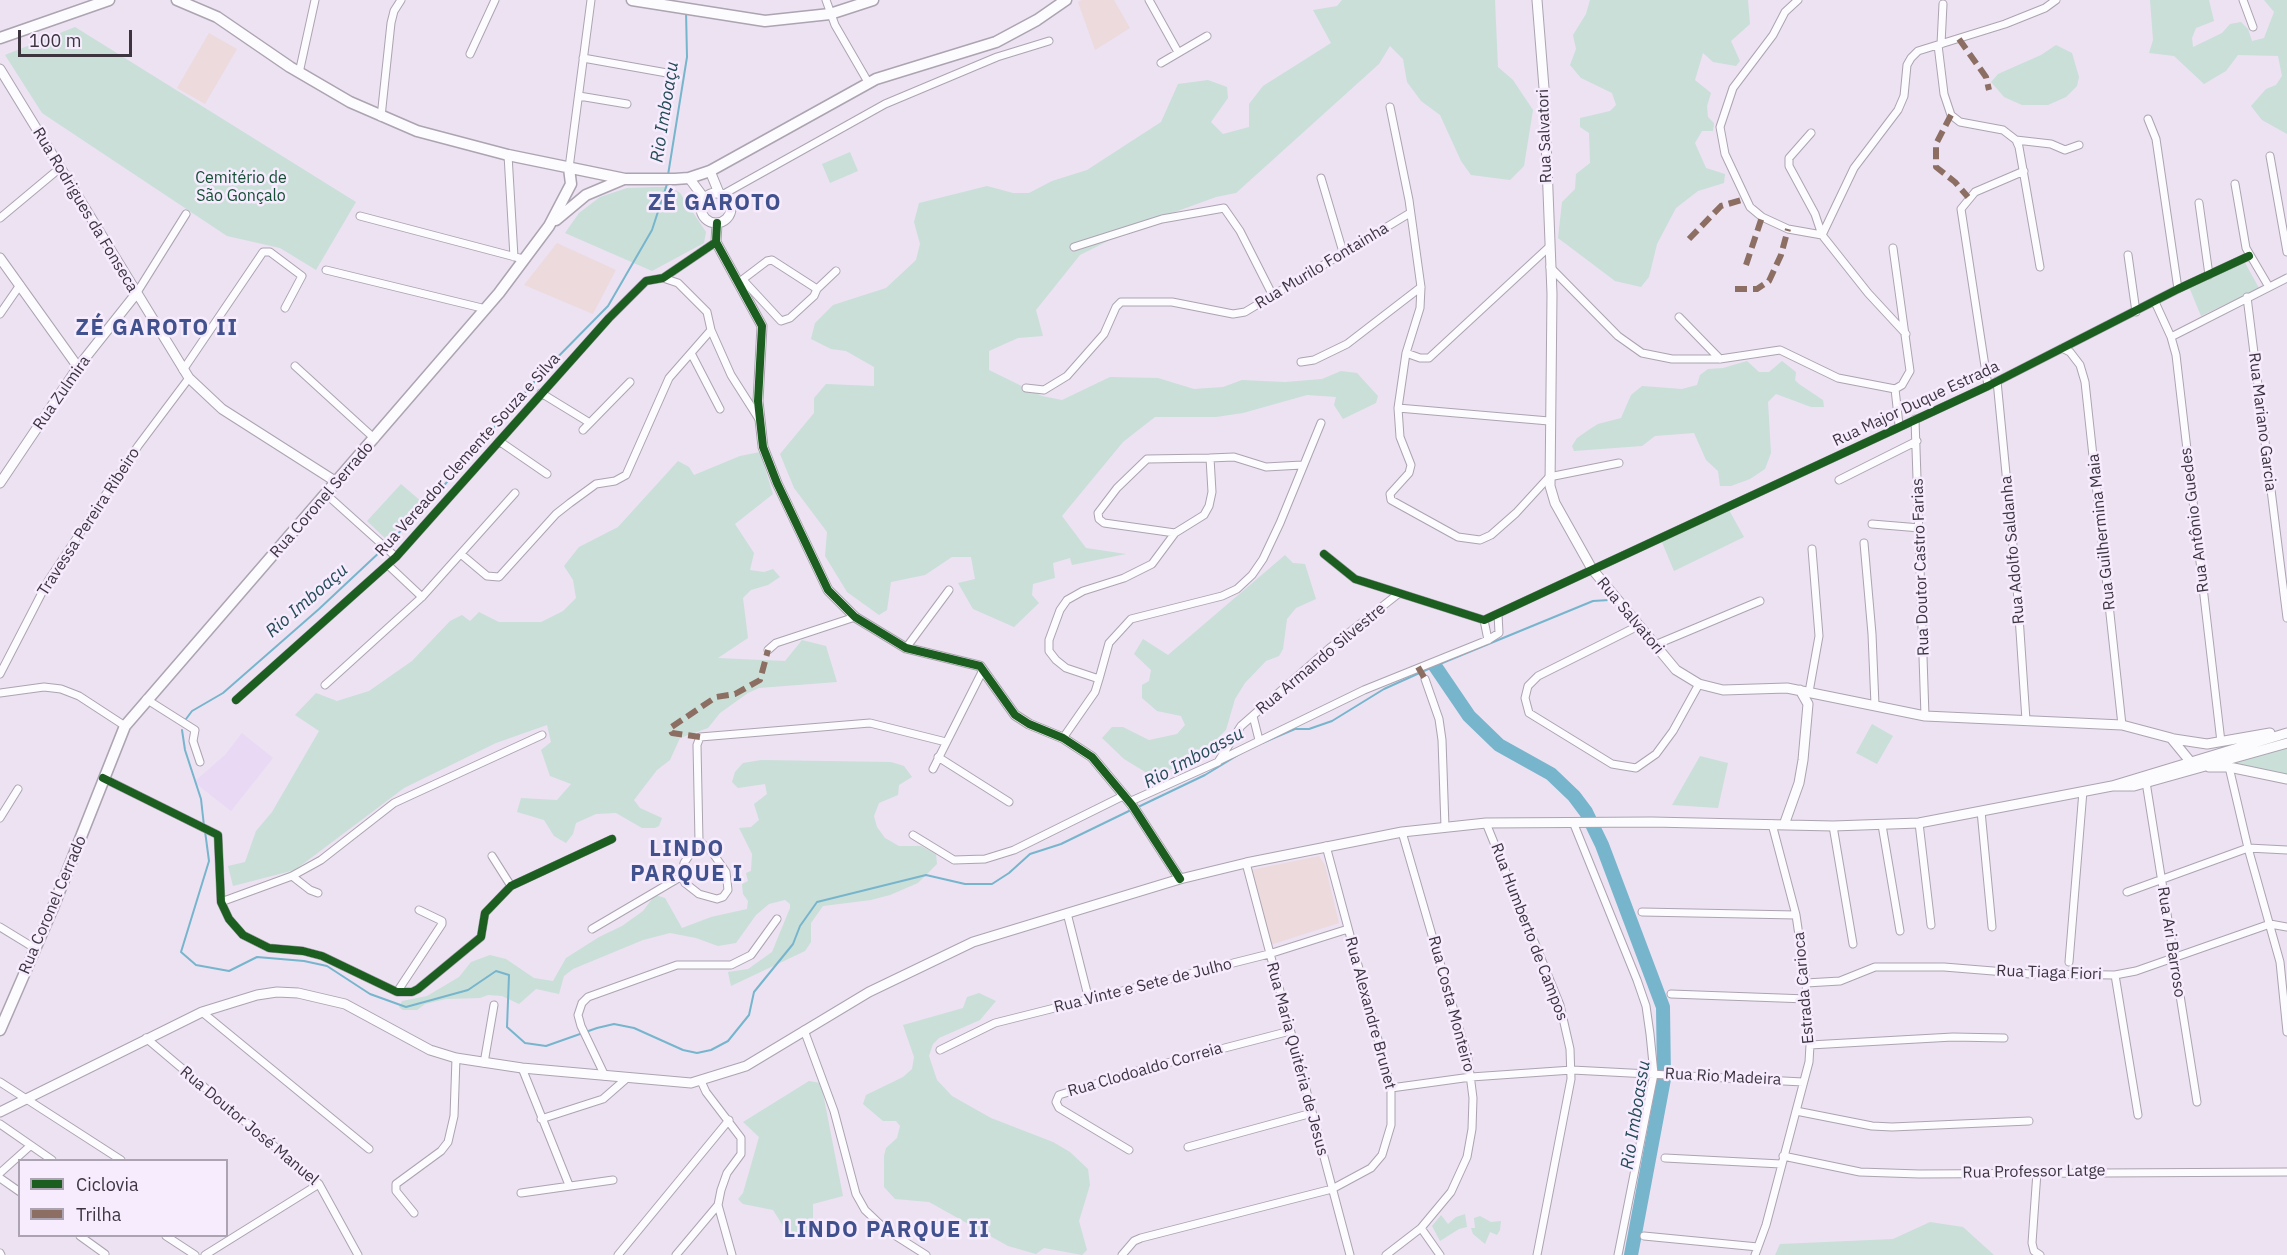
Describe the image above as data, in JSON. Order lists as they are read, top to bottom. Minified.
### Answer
{"streets":{"main road":["Rua Salvatori","Rua Rodrigues da Fonseca","Rua Zulmira","Rua Coronel Serrado","Rua Coronel Cerrado"],"street":["Rua Murilo Fontainha","Rua Major Duque Estrada","Rua Mariano Garcia","Rua Vereador Clemente Souza e Silva","Rua Antônio Guedes","Travessa Pereira Ribeiro","Rua Guilhermina Maia","Rua Adolfo Saldanha","Rua Doutor Castro Farias","Rua Armando Silvestre","Rua Humberto de Campos","Rua Ari Barroso","Rua Tiaga Fiori","Rua Vinte e Sete de Julho","Estrada Carioca","Rua Costa Monteiro","Rua Alexandre Brunet","Rua Maria Quitéria de Jesus","Rua Clodoaldo Correia","Rua Rio Madeira","Rua Doutor José Manuel","Rua Professor Latge"]},"crossings":[["Rua Salvatori","Rua Major Duque Estrada"],["Rua Salvatori","Rua Antônio Guedes"],["Rua Salvatori","Rua Guilhermina Maia"],["Rua Salvatori","Rua Adolfo Saldanha"],["Rua Salvatori","Rua Doutor Castro Farias"],["Rua Rodrigues da Fonseca","Rua Zulmira"],["Rua Rodrigues da Fonseca","Rua Coronel Serrado"],["Rua Rodrigues da Fonseca","Travessa Pereira Ribeiro"],["Rua Major Duque Estrada","Rua Antônio Guedes"],["Rua Major Duque Estrada","Rua Guilhermina Maia"],["Rua Major Duque Estrada","Rua Adolfo Saldanha"],["Rua Major Duque Estrada","Rua Doutor Castro Farias"],["Rua Coronel Serrado","Rua Coronel Cerrado"],["Rua Humberto de Campos","Rua Rio Madeira"],["Rua Ari Barroso","Rua Tiaga Fiori"],["Rua Tiaga Fiori","Estrada Carioca"],["Rua Vinte e Sete de Julho","Rua Alexandre Brunet"],["Rua Vinte e Sete de Julho","Rua Maria Quitéria de Jesus"],["Estrada Carioca","Rua Rio Madeira"],["Estrada Carioca","Rua Professor Latge"],["Rua Costa Monteiro","Rua Rio Madeira"],["Rua Alexandre Brunet","Rua Maria Quitéria de Jesus"],["Rua Alexandre Brunet","Rua Rio Madeira"],["Rua Maria Quitéria de Jesus","Rua Clodoaldo Correia"]],"districts":["ZÉ GAROTO","ZÉ GAROTO II","LINDO PARQUE I","LINDO PARQUE II"],"water":["Rio Imboaçu","Rio Imboassu"],"parks":["Cemitério de São Gonçalo"],"legend":["Ciclovia","Trilha"],"scale_bar":"100 m"}
